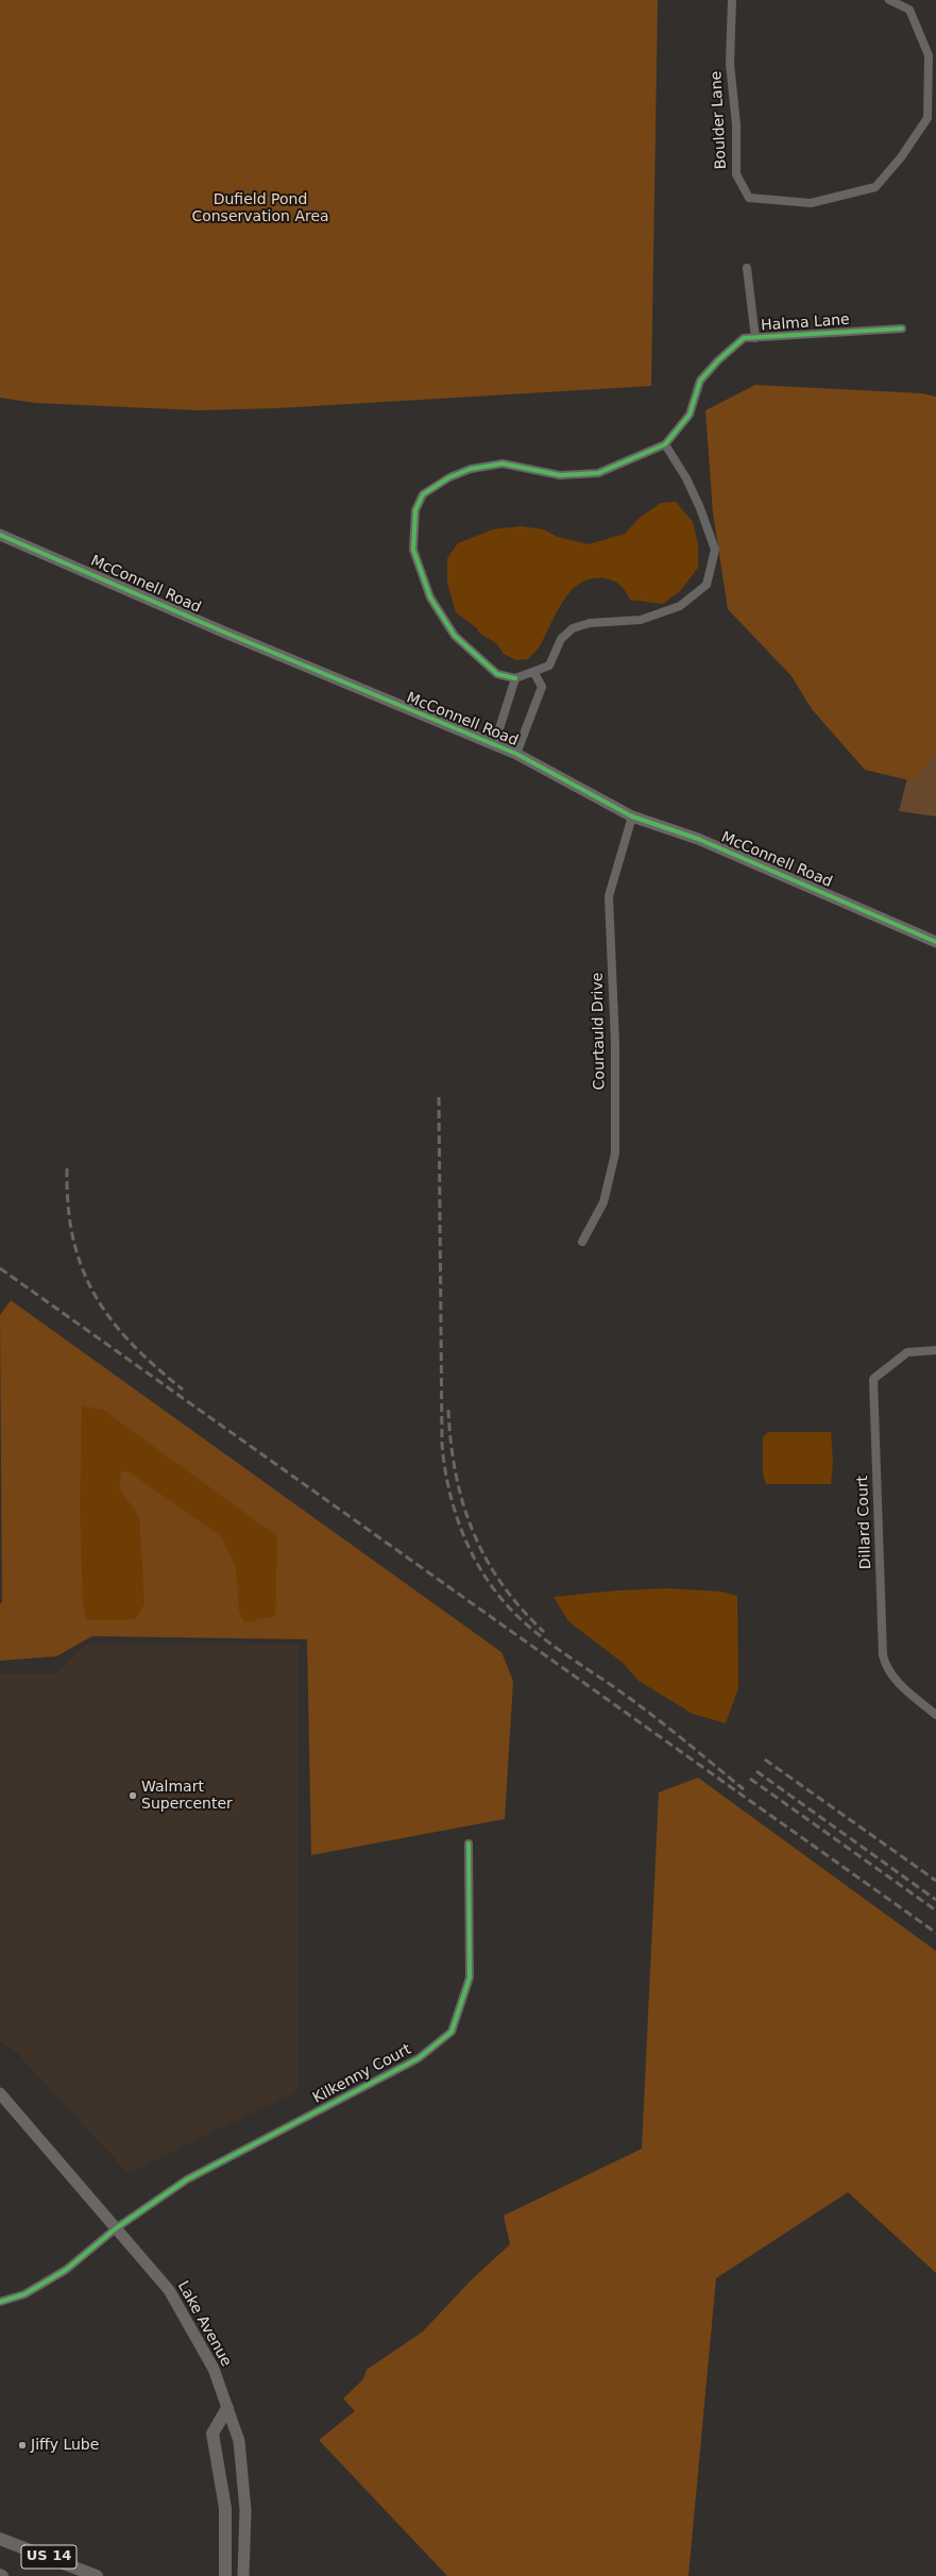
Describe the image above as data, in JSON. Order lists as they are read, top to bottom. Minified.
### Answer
{"streets":{"main road":["US 14"],"street":["Boulder Lane","Halma Lane","McConnell Road","Courtauld Drive","Dillard Court","Kilkenny Court","Lake Avenue"]},"crossings":[["McConnell Road","Courtauld Drive"],["Kilkenny Court","Lake Avenue"]],"parks":["Dufield Pond Conservation Area"],"places":["Walmart Supercenter","Jiffy Lube"]}
